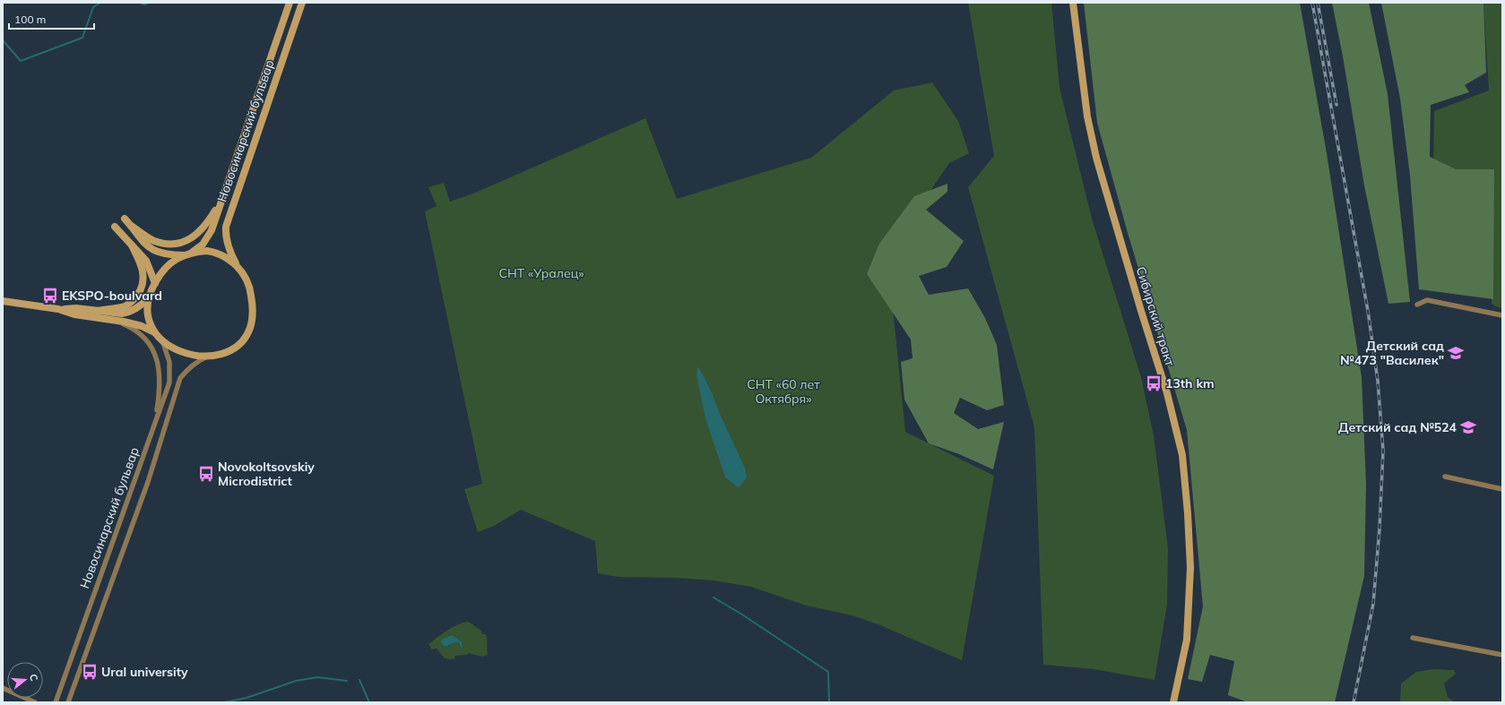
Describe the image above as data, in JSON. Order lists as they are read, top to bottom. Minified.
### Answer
{"streets":{"street":["Новосинарский бульвар","Сибирский тракт"]},"parks":["СНТ «Уралец»","СНТ «60 лет Октября»"],"places":{"bus stop":["EKSPO-boulvard","13th km","Novokoltsovskiy Microdistrict","Ural university"],"school or university":["Детский сад №473 \"Василек\"","Детский сад №524"]},"scale_bar":"100 m","north":"right"}
